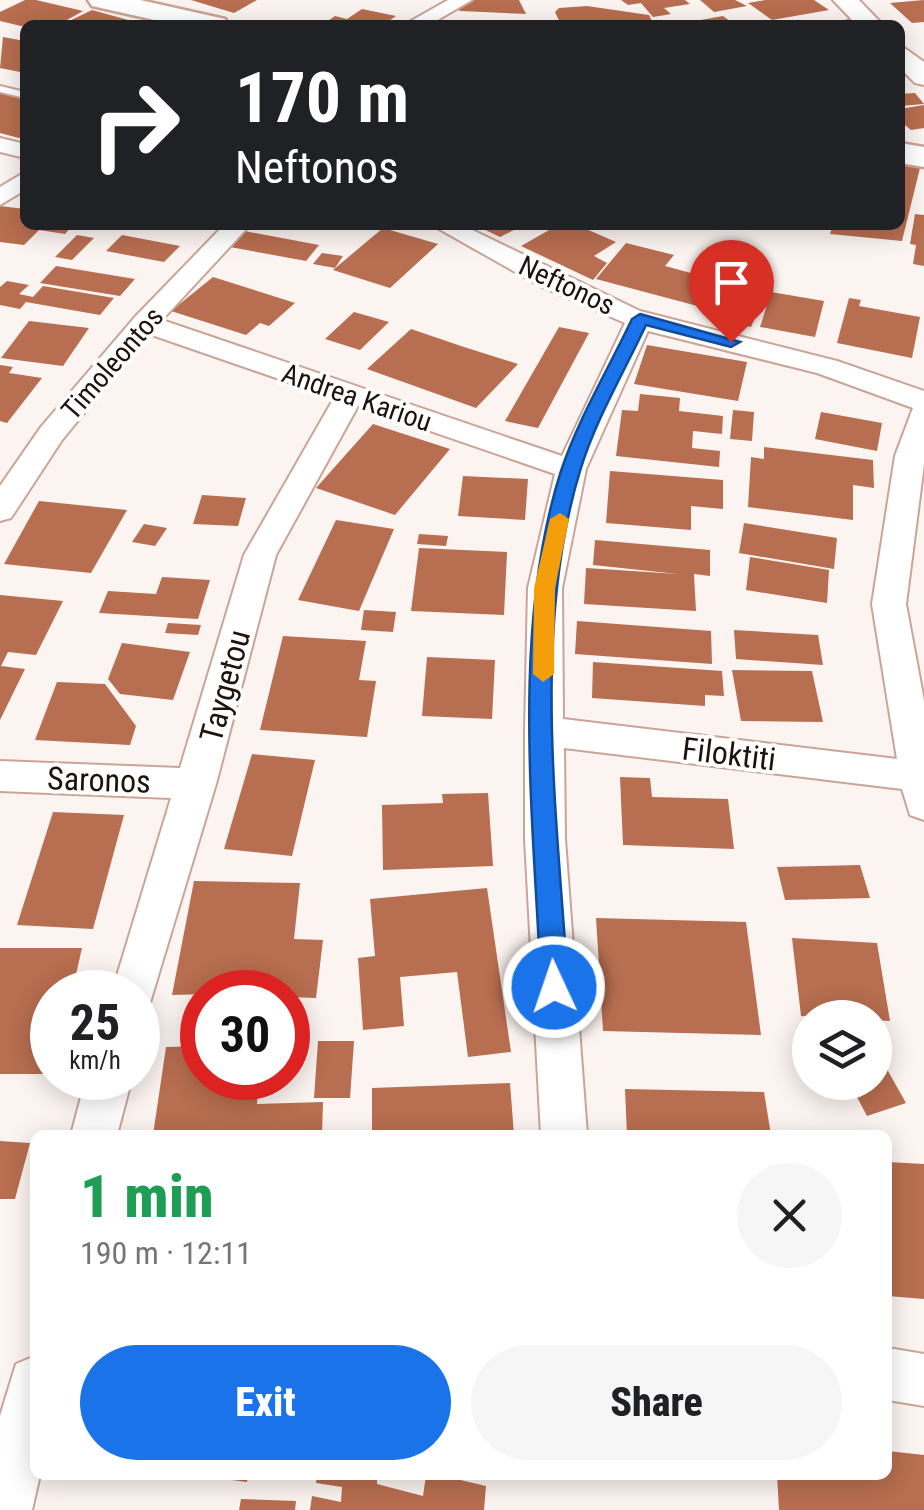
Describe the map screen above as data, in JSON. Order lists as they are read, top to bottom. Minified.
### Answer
{"streets":{"street":["Neftonos","Timoleontos","Andrea Kariou","Taygetou","Filoktiti","Saronos"]},"crossings":[["Timoleontos","Andrea Kariou"],["Andrea Kariou","Taygetou"],["Taygetou","Saronos"]],"page":{"turn":["170 m","Neftonos"],"speed":"25 km/h","limit":"30","heading":["1 min","190 m · 12:11"],"buttons":["Exit","Share"]}}
